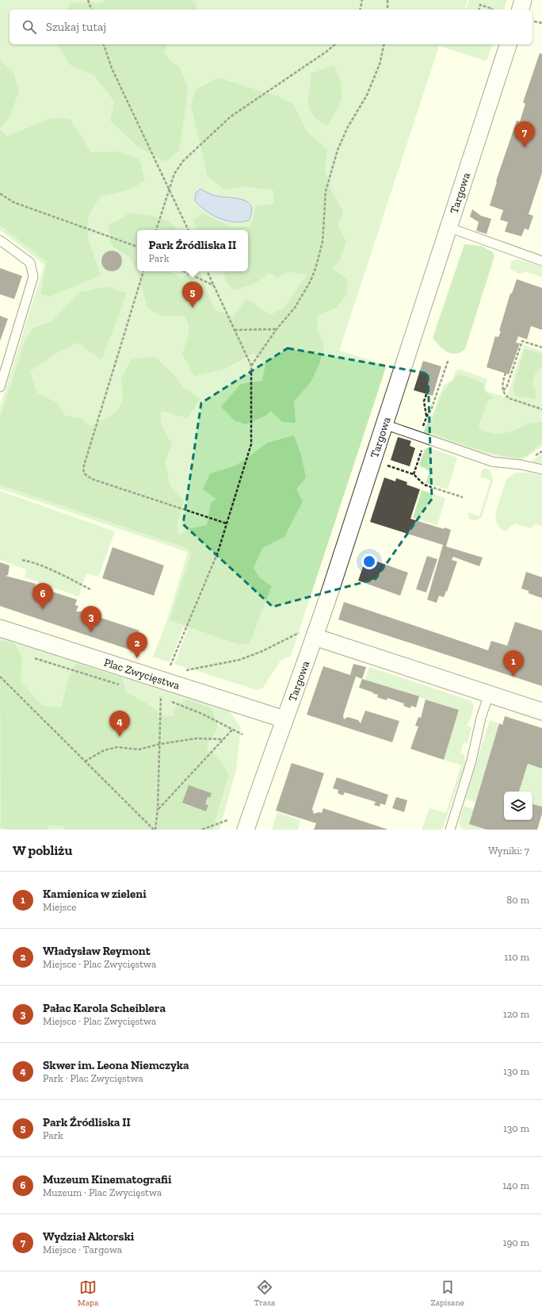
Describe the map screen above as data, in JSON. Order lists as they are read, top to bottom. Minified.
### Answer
{"streets":{"street":["Targowa","Plac Zwycięstwa"]},"crossings":[["Targowa","Plac Zwycięstwa"]],"page":{"search":"Szukaj tutaj","pins":["7","5","6","3","2","1","4"],"popup":["Park Źródliska II","Park"],"heading":["W pobliżu","Wyniki: 7"],"list":[{"mark":"1","name":"Kamienica w zieleni","note":"Miejsce","value":"80 m"},{"mark":"2","name":"Władysław Reymont","note":"Miejsce · Plac Zwycięstwa","value":"110 m"},{"mark":"3","name":"Pałac Karola Scheiblera","note":"Miejsce · Plac Zwycięstwa","value":"120 m"},{"mark":"4","name":"Skwer im. Leona Niemczyka","note":"Park · Plac Zwycięstwa","value":"130 m"},{"mark":"5","name":"Park Źródliska II","note":"Park","value":"130 m"},{"mark":"6","name":"Muzeum Kinematografii","note":"Muzeum · Plac Zwycięstwa","value":"140 m"},{"mark":"7","name":"Wydział Aktorski","note":"Miejsce · Targowa","value":"190 m"}],"nav":["Mapa","Trasa","Zapisane"]}}
